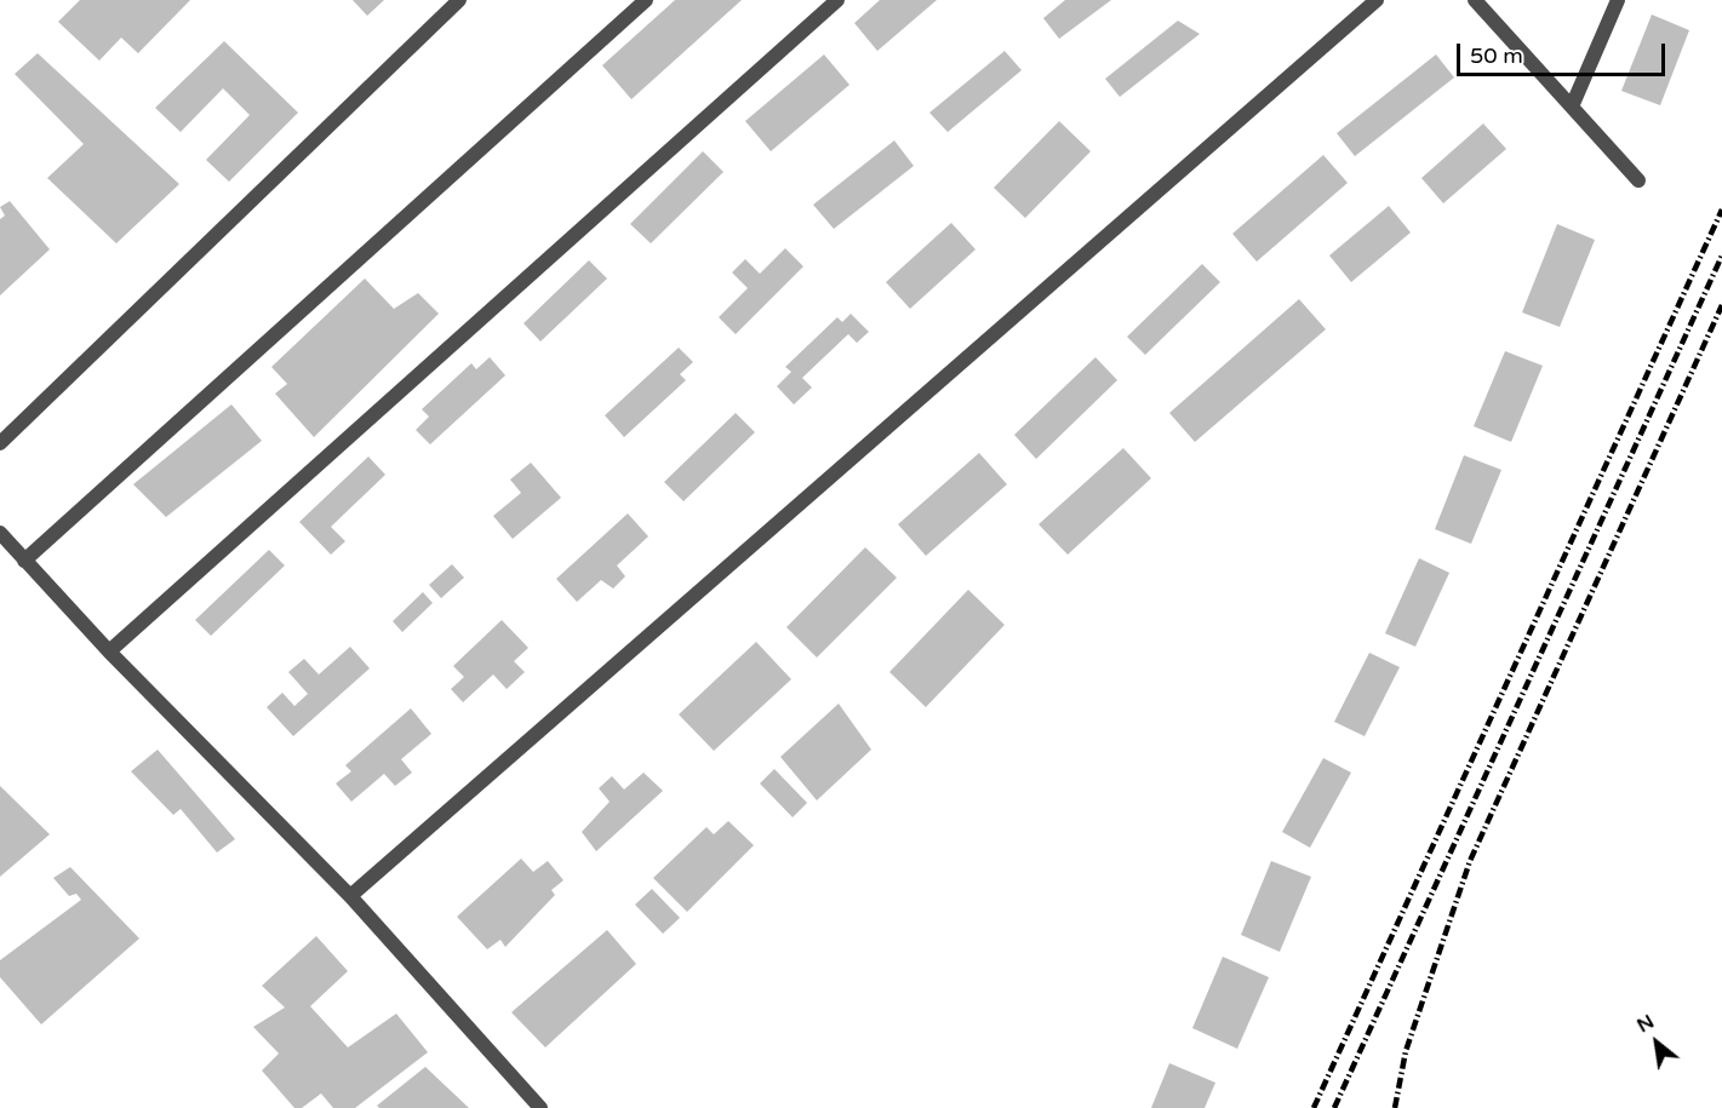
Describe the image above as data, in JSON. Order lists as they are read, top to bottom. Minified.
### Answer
{"scale_bar":"50 m","north":"top left"}
